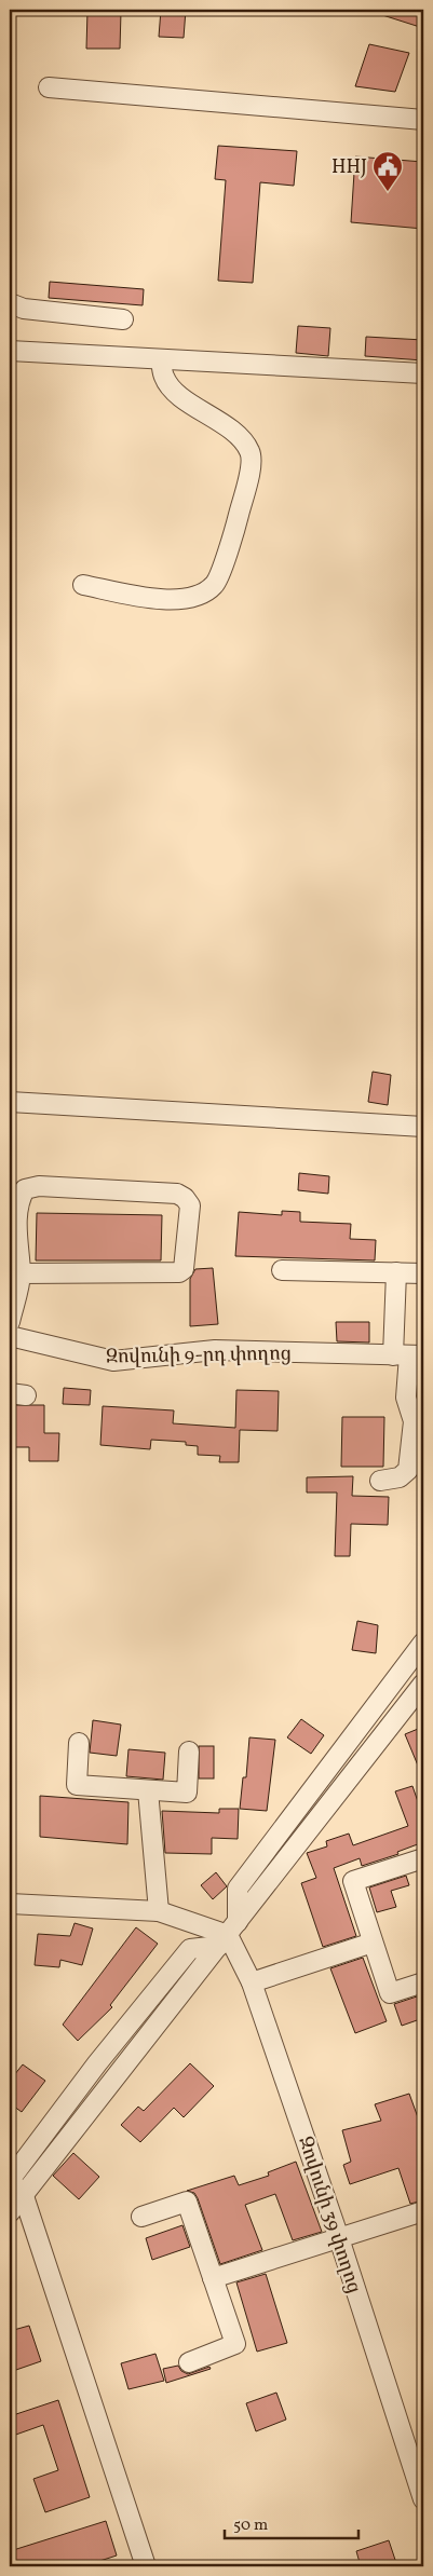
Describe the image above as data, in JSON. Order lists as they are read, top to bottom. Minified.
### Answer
{"streets":{"street":["Զովունի 9-րդ փողոց","Զովունի 39 փողոց"]},"places":{"public building":["HHJ"]},"scale_bar":"50 m"}
